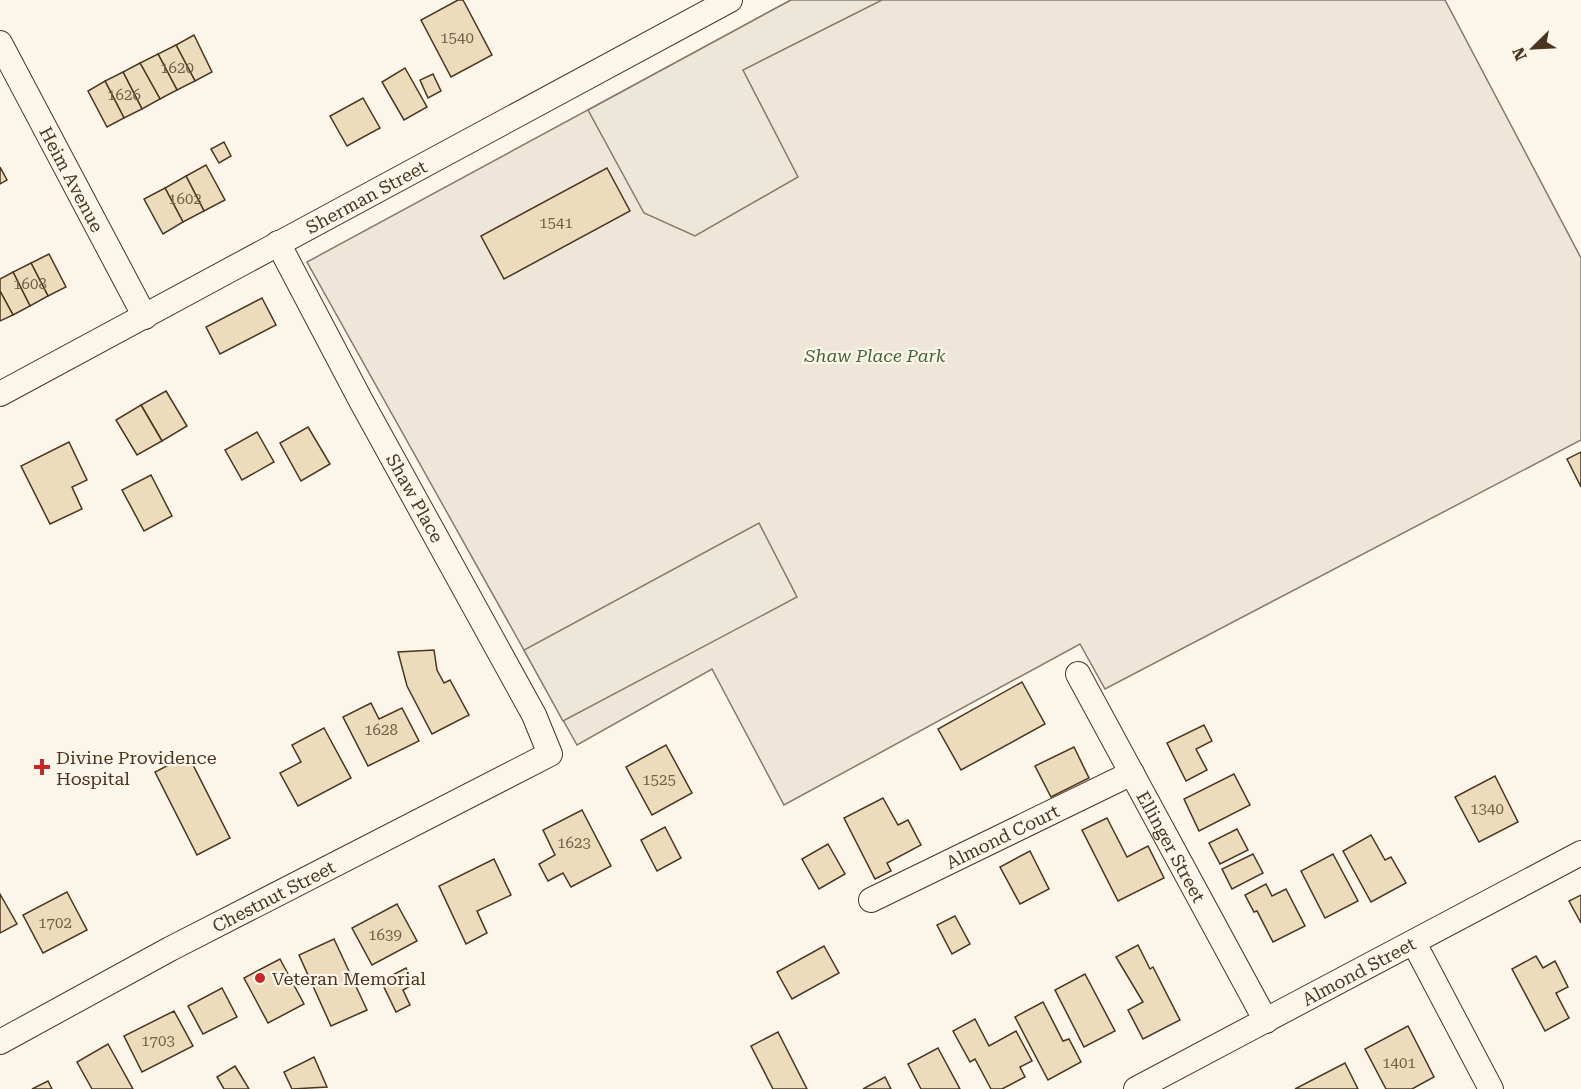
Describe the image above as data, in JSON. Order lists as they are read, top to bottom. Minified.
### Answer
{"streets":{"street":["Heim Avenue","Sherman Street","Shaw Place","Almond Court","Ellinger Street","Chestnut Street","Almond Street"]},"crossings":[["Heim Avenue","Sherman Street"],["Sherman Street","Shaw Place"],["Shaw Place","Chestnut Street"],["Almond Court","Ellinger Street"],["Ellinger Street","Almond Street"]],"parks":["Shaw Place Park"],"places":{"health":["Divine Providence Hospital"],"other":["Veteran Memorial"]},"house_numbers":["1540","1620","1626","1602","1541","1608","1628","1525","1340","1623","1702","1639","1703","1401"],"north":"bottom left"}
